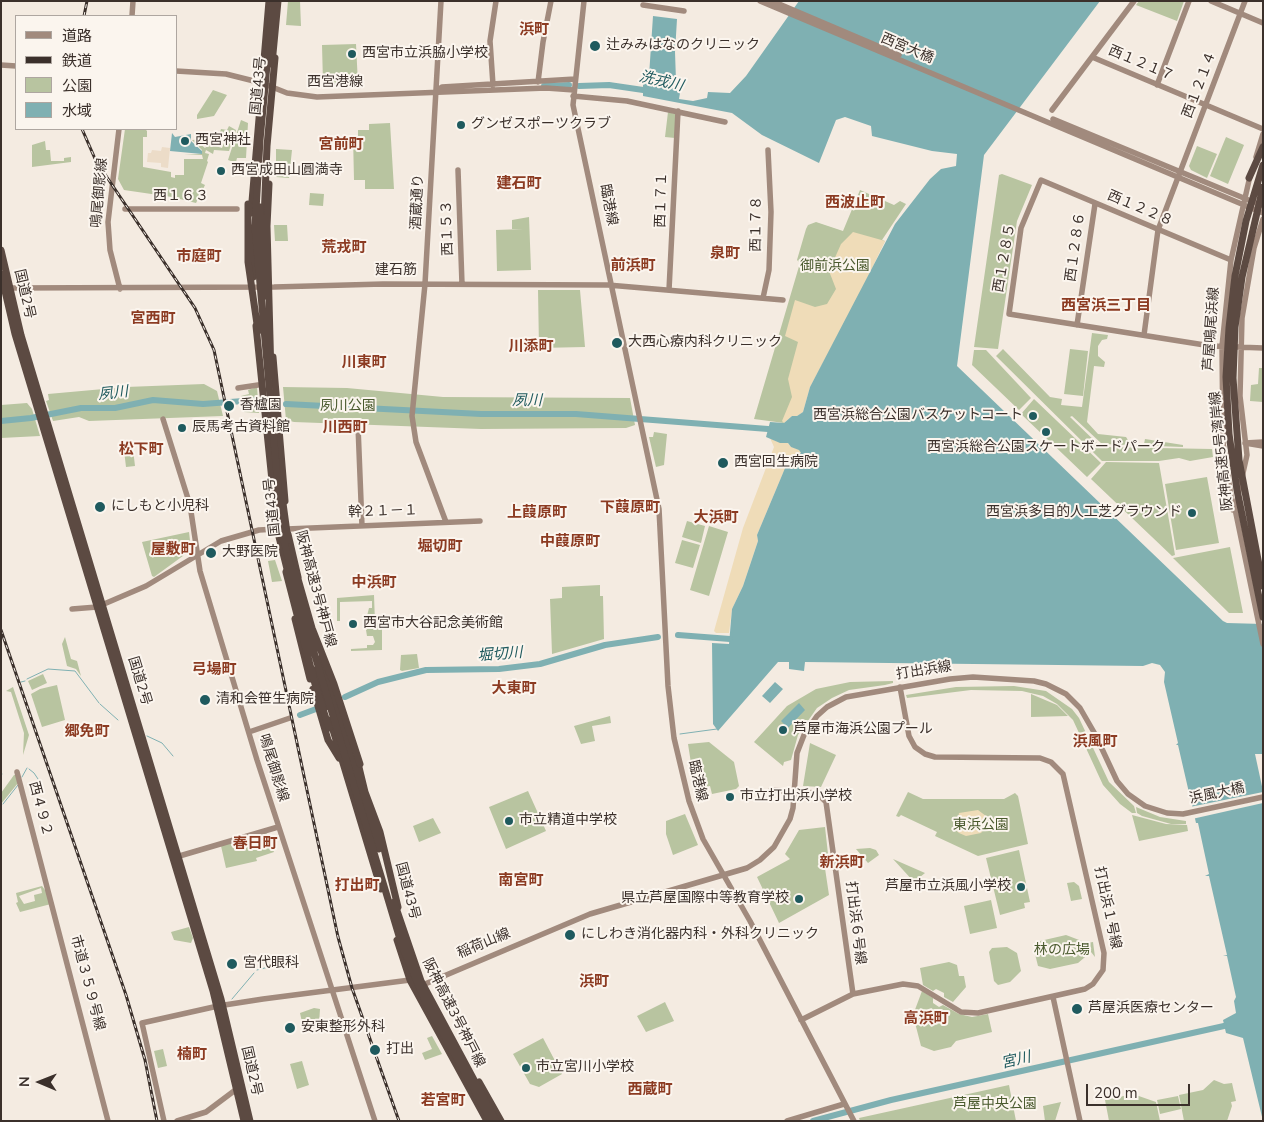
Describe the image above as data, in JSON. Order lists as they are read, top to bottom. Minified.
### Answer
{"streets":{"highway":["国道43号","国道2号","阪神高速5号湾岸線","阪神高速3号神戸線"],"street":["西宮大橋","西１２１７","西宮港線","西１２１４","鳴尾御影線","西１６３","西１７１","酒蔵通り","臨港線","西１２２８","西１７８","西１５３","西１２８６","西１２８５","建石筋","芦屋鳴尾浜線","幹２１－１","打出浜線","浜風大橋","西４９２","打出浜１号線","打出浜６号線","稲荷山線","市道３５９号線"]},"crossings":[["西１２１７","西１２１４"],["西宮港線","国道43号"],["西宮港線","酒蔵通り"],["西宮港線","臨港線"],["西１２１４","西１２２８"],["国道43号","建石筋"],["国道43号","幹２１－１"],["国道43号","阪神高速3号神戸線"],["国道43号","稲荷山線"],["鳴尾御影線","建石筋"],["西１７１","建石筋"],["酒蔵通り","建石筋"],["酒蔵通り","幹２１－１"],["臨港線","建石筋"],["臨港線","打出浜線"],["臨港線","打出浜１号線"],["臨港線","稲荷山線"],["西１２２８","西１２８６"],["西１２２８","西１２８５"],["西１２２８","芦屋鳴尾浜線"],["西１７８","建石筋"],["西１５３","建石筋"],["西１２８６","西１２８５"],["建石筋","国道2号"],["打出浜線","浜風大橋"],["打出浜線","打出浜１号線"],["打出浜線","打出浜６号線"],["打出浜線","稲荷山線"],["西４９２","市道３５９号線"],["打出浜１号線","打出浜６号線"]],"districts":["浜町","宮前町","建石町","西波止町","荒戎町","泉町","市庭町","前浜町","西宮浜三丁目","宮西町","川添町","川東町","川西町","松下町","下葭原町","上葭原町","大浜町","中葭原町","堀切町","屋敷町","中浜町","弓場町","大東町","郷免町","浜風町","春日町","新浜町","南宮町","打出町","浜町","高浜町","楠町","西蔵町","若宮町"],"water":["洗戎川","夙川","堀切川","宮川"],"parks":["御前浜公園","夙川公園","東浜公園","林の広場","芦屋中央公園"],"places":["辻みみはなのクリニック","西宮市立浜脇小学校","グンゼスポーツクラブ","西宮神社","西宮成田山圓満寺","大西心療内科クリニック","香櫨園","西宮浜総合公園バスケットコート","辰馬考古資料館","西宮浜総合公園スケートボードパーク","西宮回生病院","にしもと小児科","西宮浜多目的人工芝グラウンド","大野医院","西宮市大谷記念美術館","清和会笹生病院","芦屋市海浜公園プール","市立打出浜小学校","市立精道中学校","芦屋市立浜風小学校","県立芦屋国際中等教育学校","にしわき消化器内科・外科クリニック","宮代眼科","芦屋浜医療センター","安東整形外科","打出","市立宮川小学校"],"legend":["道路","鉄道","公園","水域"],"scale_bar":"200 m","north":"left"}
